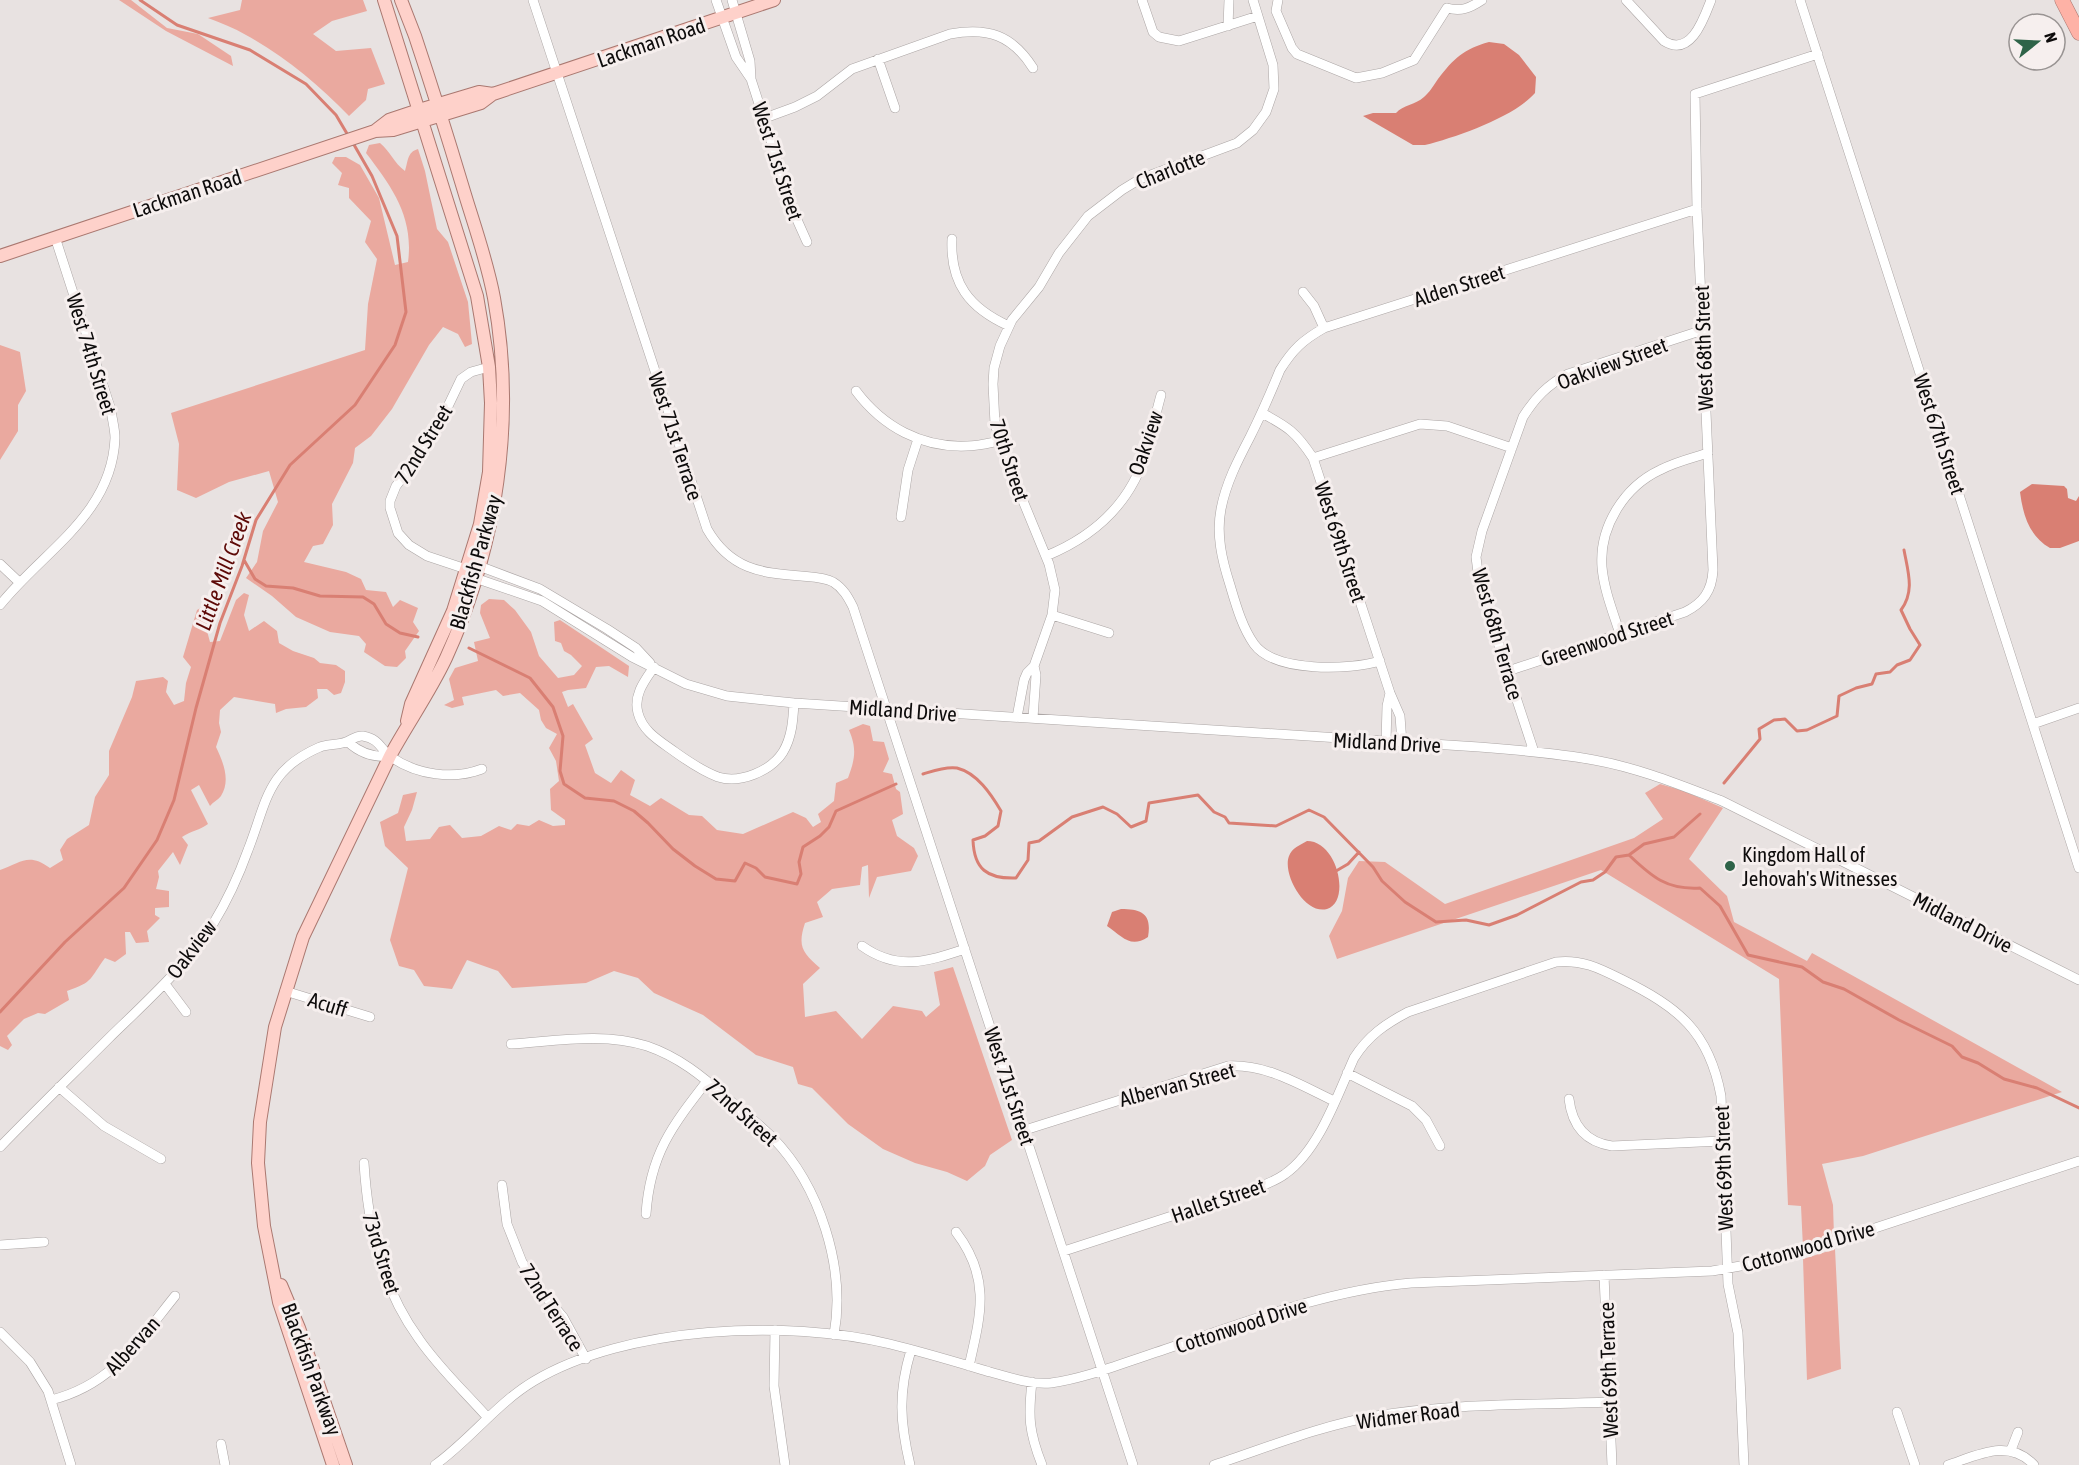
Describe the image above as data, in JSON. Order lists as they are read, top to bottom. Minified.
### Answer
{"streets":{"main road":["Lackman Road","Blackfish Parkway"],"street":["West 71st Street","Charlotte","Alden Street","West 68th Street","West 74th Street","Oakview Street","West 67th Street","West 71st Terrace","Oakview","72nd Street","70th Street","West 69th Street","West 68th Terrace","Greenwood Street","Midland Drive","Acuff","Albervan Street","Hallet Street","Cottonwood Drive","73rd Street","72nd Terrace","Albervan","West 69th Terrace","Widmer Road"]},"crossings":[["Lackman Road","West 71st Street"],["Lackman Road","West 74th Street"],["Lackman Road","West 71st Terrace"],["Lackman Road","Blackfish Parkway"],["West 71st Street","West 71st Terrace"],["West 71st Street","Midland Drive"],["West 71st Street","Albervan Street"],["West 71st Street","Hallet Street"],["West 71st Street","Cottonwood Drive"],["Charlotte","70th Street"],["Alden Street","West 68th Street"],["Alden Street","West 69th Street"],["West 68th Street","Oakview Street"],["West 68th Street","West 67th Street"],["West 68th Street","Greenwood Street"],["Oakview Street","West 68th Terrace"],["West 71st Terrace","Midland Drive"],["Oakview","70th Street"],["Oakview","Blackfish Parkway"],["72nd Street","Blackfish Parkway"],["72nd Street","Midland Drive"],["72nd Street","Cottonwood Drive"],["70th Street","Midland Drive"],["West 69th Street","Midland Drive"],["West 69th Street","Cottonwood Drive"],["Blackfish Parkway","Midland Drive"],["Blackfish Parkway","Acuff"],["West 68th Terrace","Greenwood Street"],["West 68th Terrace","Midland Drive"],["Albervan Street","Hallet Street"],["Cottonwood Drive","73rd Street"],["Cottonwood Drive","72nd Terrace"],["Cottonwood Drive","West 69th Terrace"],["West 69th Terrace","Widmer Road"]],"water":["Little Mill Creek"],"places":["Kingdom Hall of Jehovah's Witnesses"],"north":"right"}
